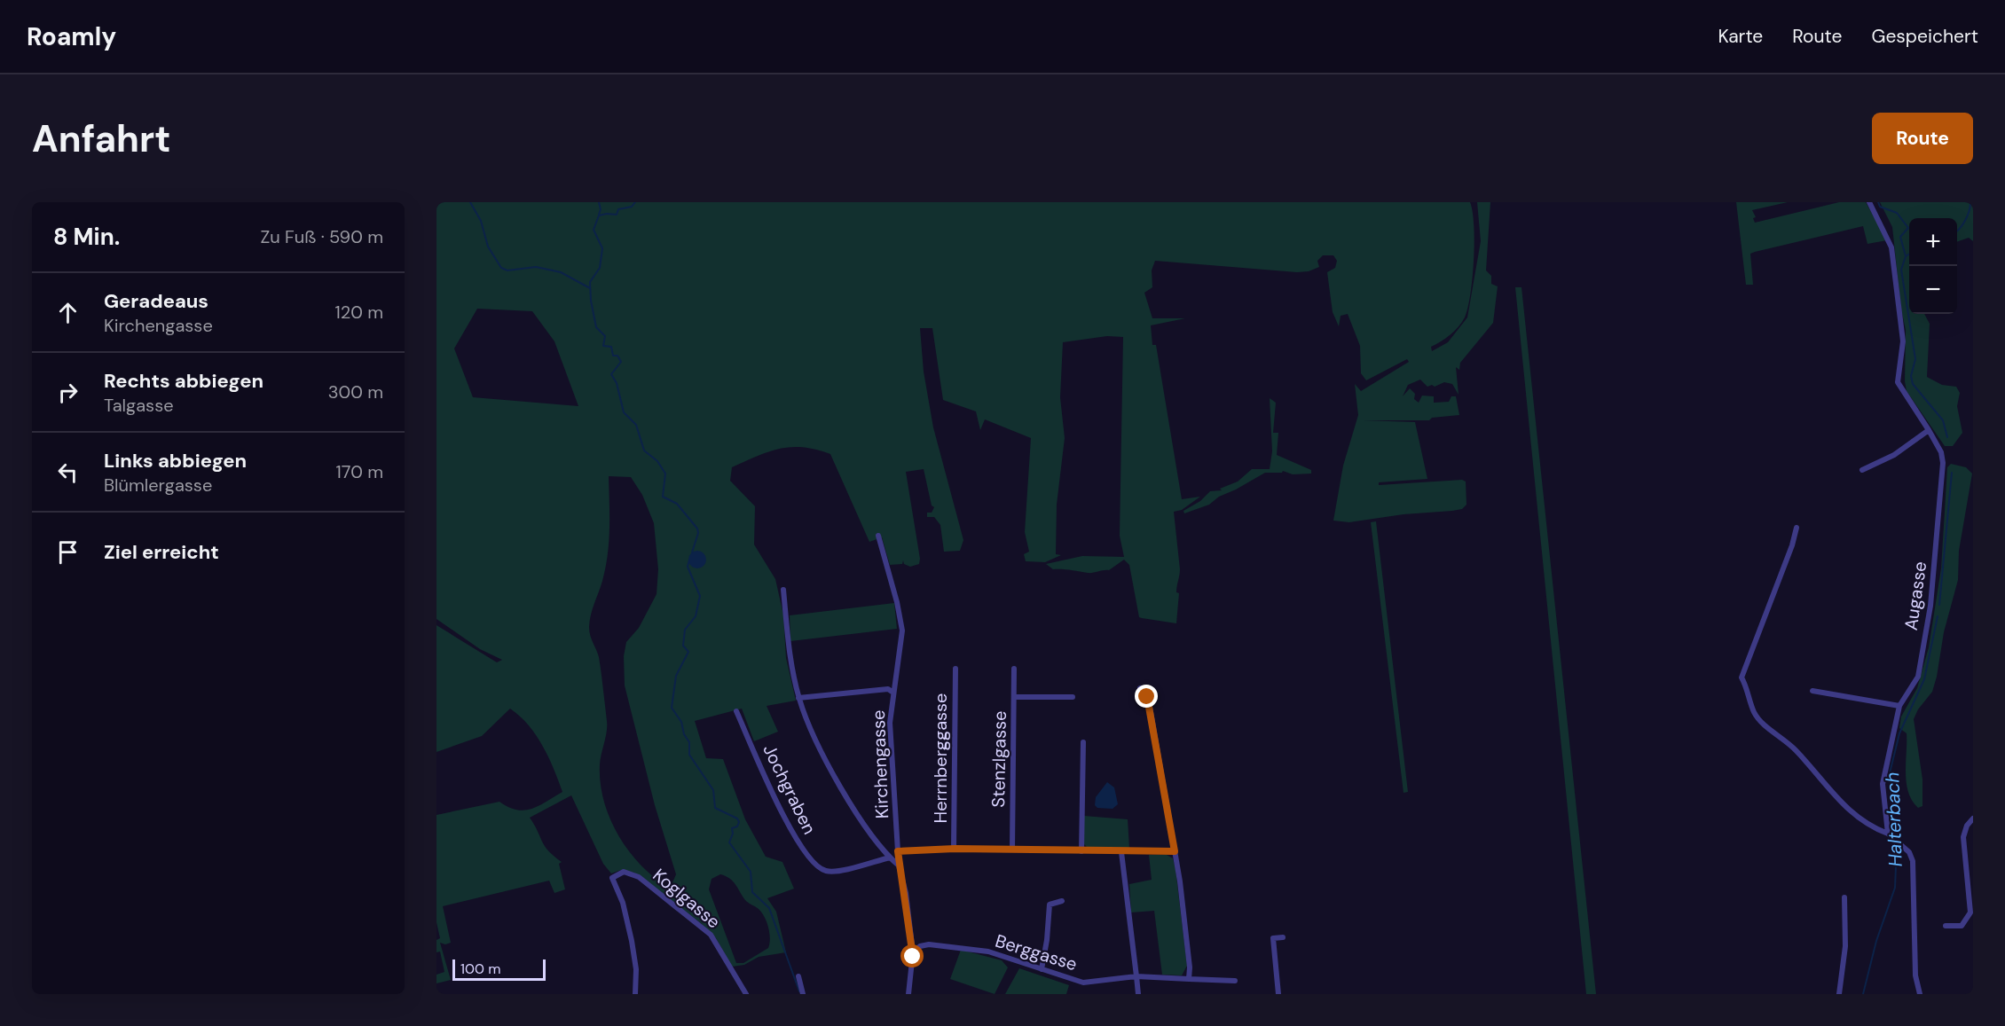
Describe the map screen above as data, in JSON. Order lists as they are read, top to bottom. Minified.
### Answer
{"streets":{"street":["Augasse","Herrnberggasse","Stenzlgasse","Kirchengasse","Jochgraben","Koglgasse","Berggasse"]},"crossings":[["Kirchengasse","Berggasse"]],"water":["Halterbach"],"scale_bar":"100 m","page":{"header":"Roamly","nav":["Karte","Route","Gespeichert"],"buttons":"Route","title":"Anfahrt","heading":["8 Min.","Zu Fuß · 590 m"],"map_buttons":["+","−"],"list":[["Geradeaus","Kirchengasse","120 m"],["Rechts abbiegen","Talgasse","300 m"],["Links abbiegen","Blümlergasse","170 m"],"Ziel erreicht"],"scale":"100 m"}}
